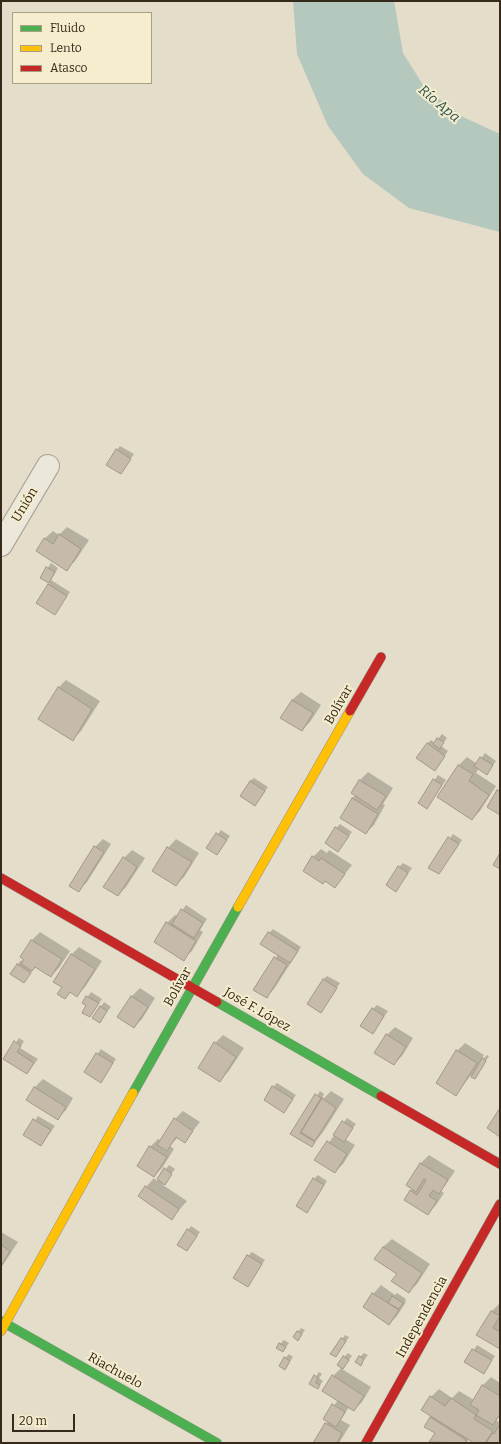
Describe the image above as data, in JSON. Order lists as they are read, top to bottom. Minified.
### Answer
{"streets":{"street":["Unión","Bolívar","José F. López","Independencia","Riachuelo"]},"crossings":[["Bolívar","José F. López"],["Bolívar","Riachuelo"]],"water":["Río Apa"],"legend":["Fluido","Lento","Atasco"],"scale_bar":"20 m"}
